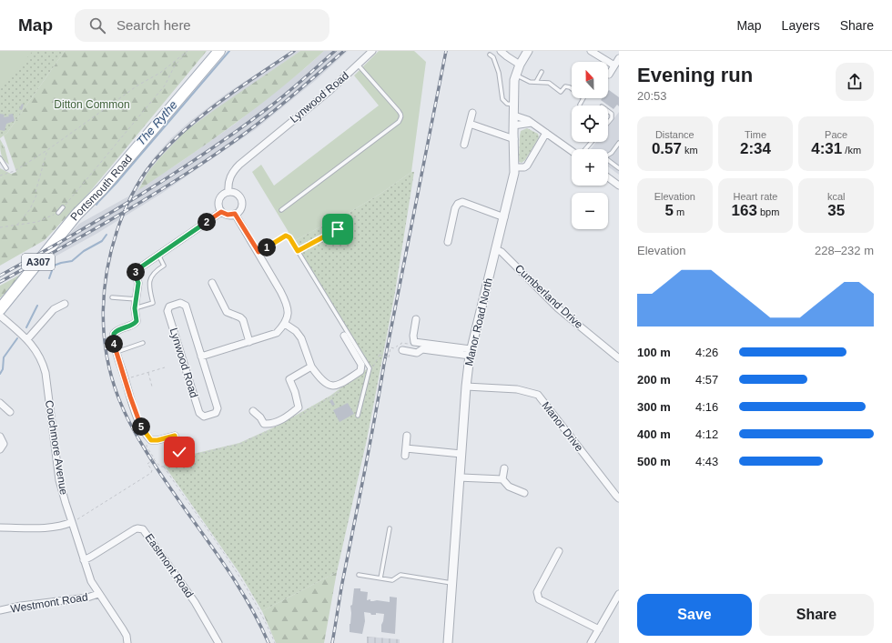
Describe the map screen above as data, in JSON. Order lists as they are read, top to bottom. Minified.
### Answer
{"streets":{"main road":["Portsmouth Road","A307"],"street":["Lynwood Road","Cumberland Drive","Manor Road North","Manor Drive","Couchmore Avenue","Eastmont Road","Westmont Road"]},"crossings":[["Portsmouth Road","Couchmore Avenue"],["Cumberland Drive","Manor Road North"],["Manor Road North","Manor Drive"],["Couchmore Avenue","Eastmont Road"],["Couchmore Avenue","Westmont Road"]],"water":["The Rythe"],"parks":["Ditton Common"],"north":"top","page":{"header":"Map","search":"Search here","nav":["Map","Layers","Share"],"heading":["Evening run","20:53"],"map_buttons":["+","−"],"stats":[["Distance","0.57 km"],["Time","2:34"],["Pace","4:31 /km"],["Elevation","5 m"],["Heart rate","163 bpm"],["kcal","35"]],"pins":["2","1","3","4","5"],"chart":["Elevation","228–232 m"],"list":[{"name":"100 m","note":"4:26"},{"name":"200 m","note":"4:57"},{"name":"300 m","note":"4:16"},{"name":"400 m","note":"4:12"},{"name":"500 m","note":"4:43"}],"buttons":["Save","Share"]}}
